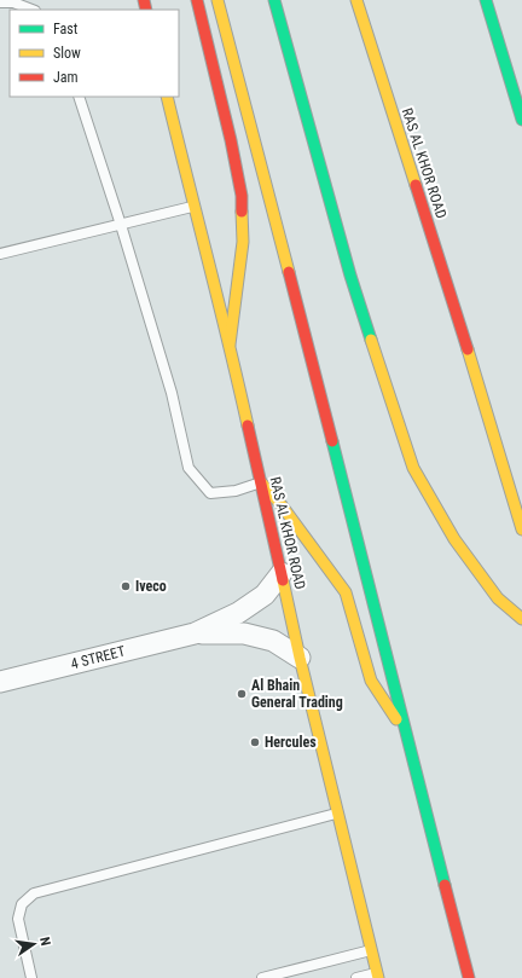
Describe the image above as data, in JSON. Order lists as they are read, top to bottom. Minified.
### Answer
{"streets":{"main road":["RAS AL KHOR ROAD"],"street":["4 STREET"]},"crossings":[["RAS AL KHOR ROAD","4 STREET"]],"places":["Iveco","Al Bhain General Trading","Hercules"],"legend":["Fast","Slow","Jam"],"north":"right"}
